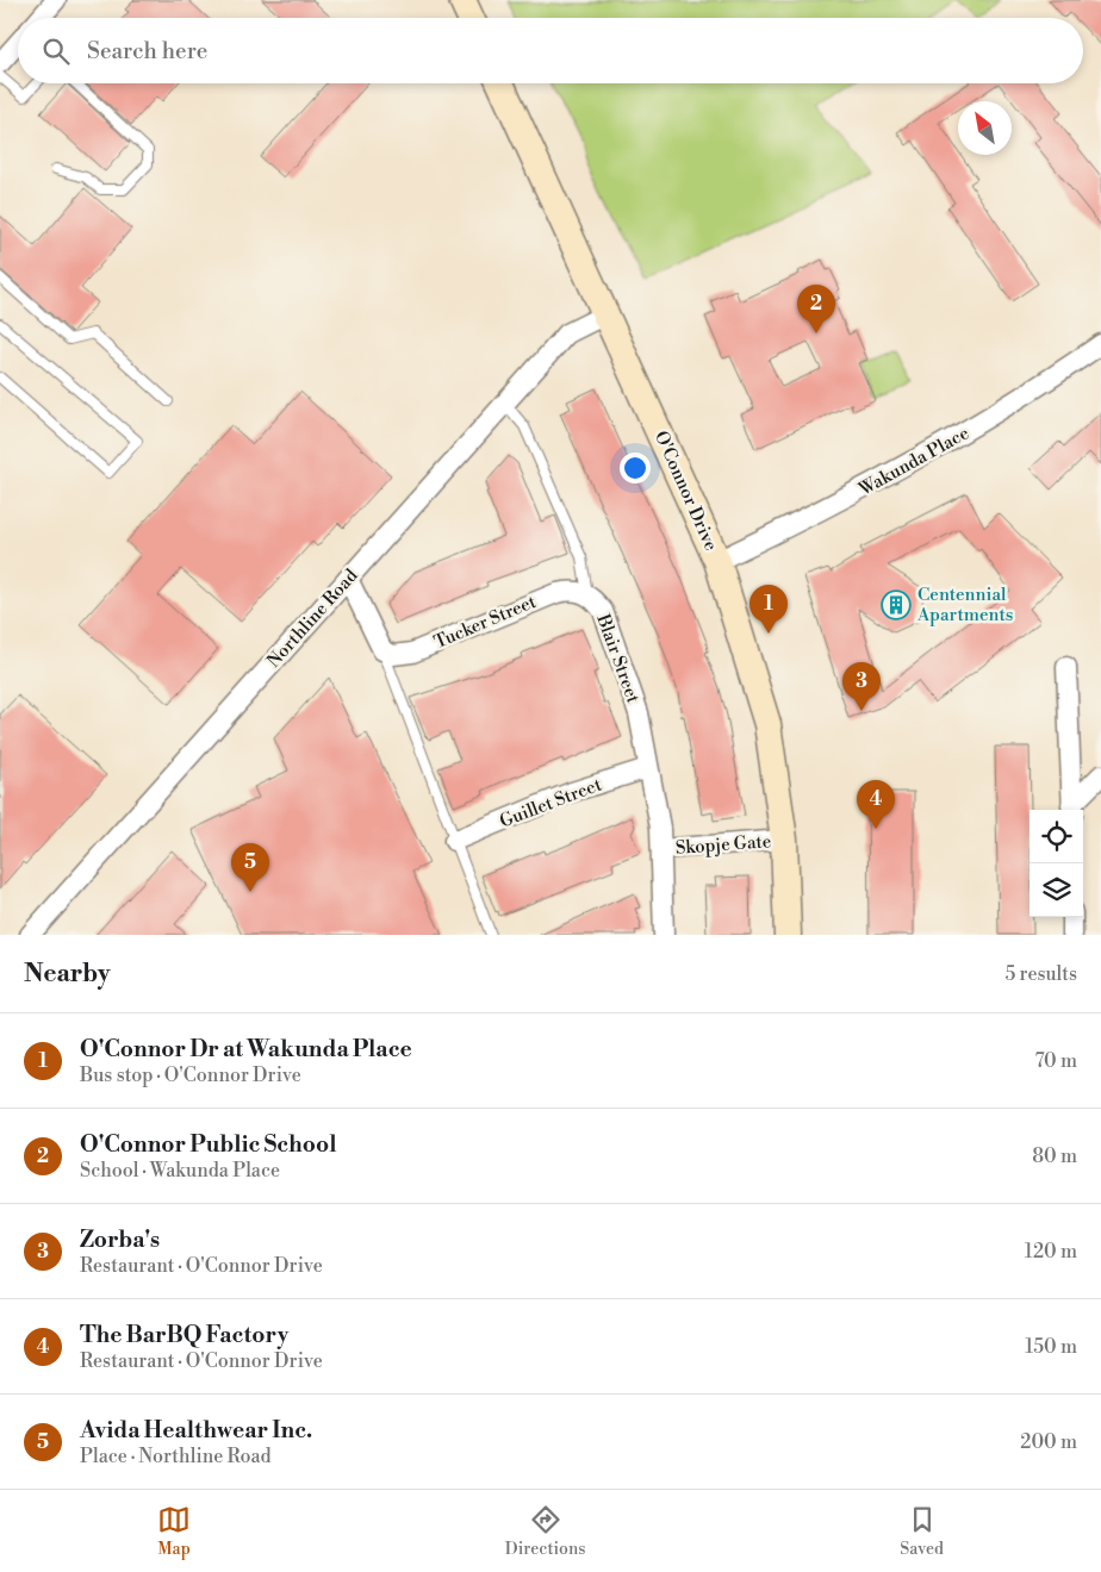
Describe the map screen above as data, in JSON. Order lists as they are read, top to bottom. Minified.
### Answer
{"streets":{"main road":["O'Connor Drive"],"street":["Wakunda Place","Northline Road","Tucker Street","Blair Street","Guillet Street","Skopje Gate"]},"crossings":[["Wakunda Place","O'Connor Drive"],["O'Connor Drive","Northline Road"],["O'Connor Drive","Skopje Gate"],["Northline Road","Blair Street"],["Tucker Street","Blair Street"],["Blair Street","Guillet Street"],["Blair Street","Skopje Gate"]],"places":{"building":["Centennial Apartments"]},"north":"top left","page":{"search":"Search here","pins":["2","1","3","4","5"],"heading":["Nearby","5 results"],"list":[{"mark":"1","name":"O'Connor Dr at Wakunda Place","note":"Bus stop · O'Connor Drive","value":"70 m"},{"mark":"2","name":"O'Connor Public School","note":"School · Wakunda Place","value":"80 m"},{"mark":"3","name":"Zorba's","note":"Restaurant · O'Connor Drive","value":"120 m"},{"mark":"4","name":"The BarBQ Factory","note":"Restaurant · O'Connor Drive","value":"150 m"},{"mark":"5","name":"Avida Healthwear Inc.","note":"Place · Northline Road","value":"200 m"}],"nav":["Map","Directions","Saved"]}}
